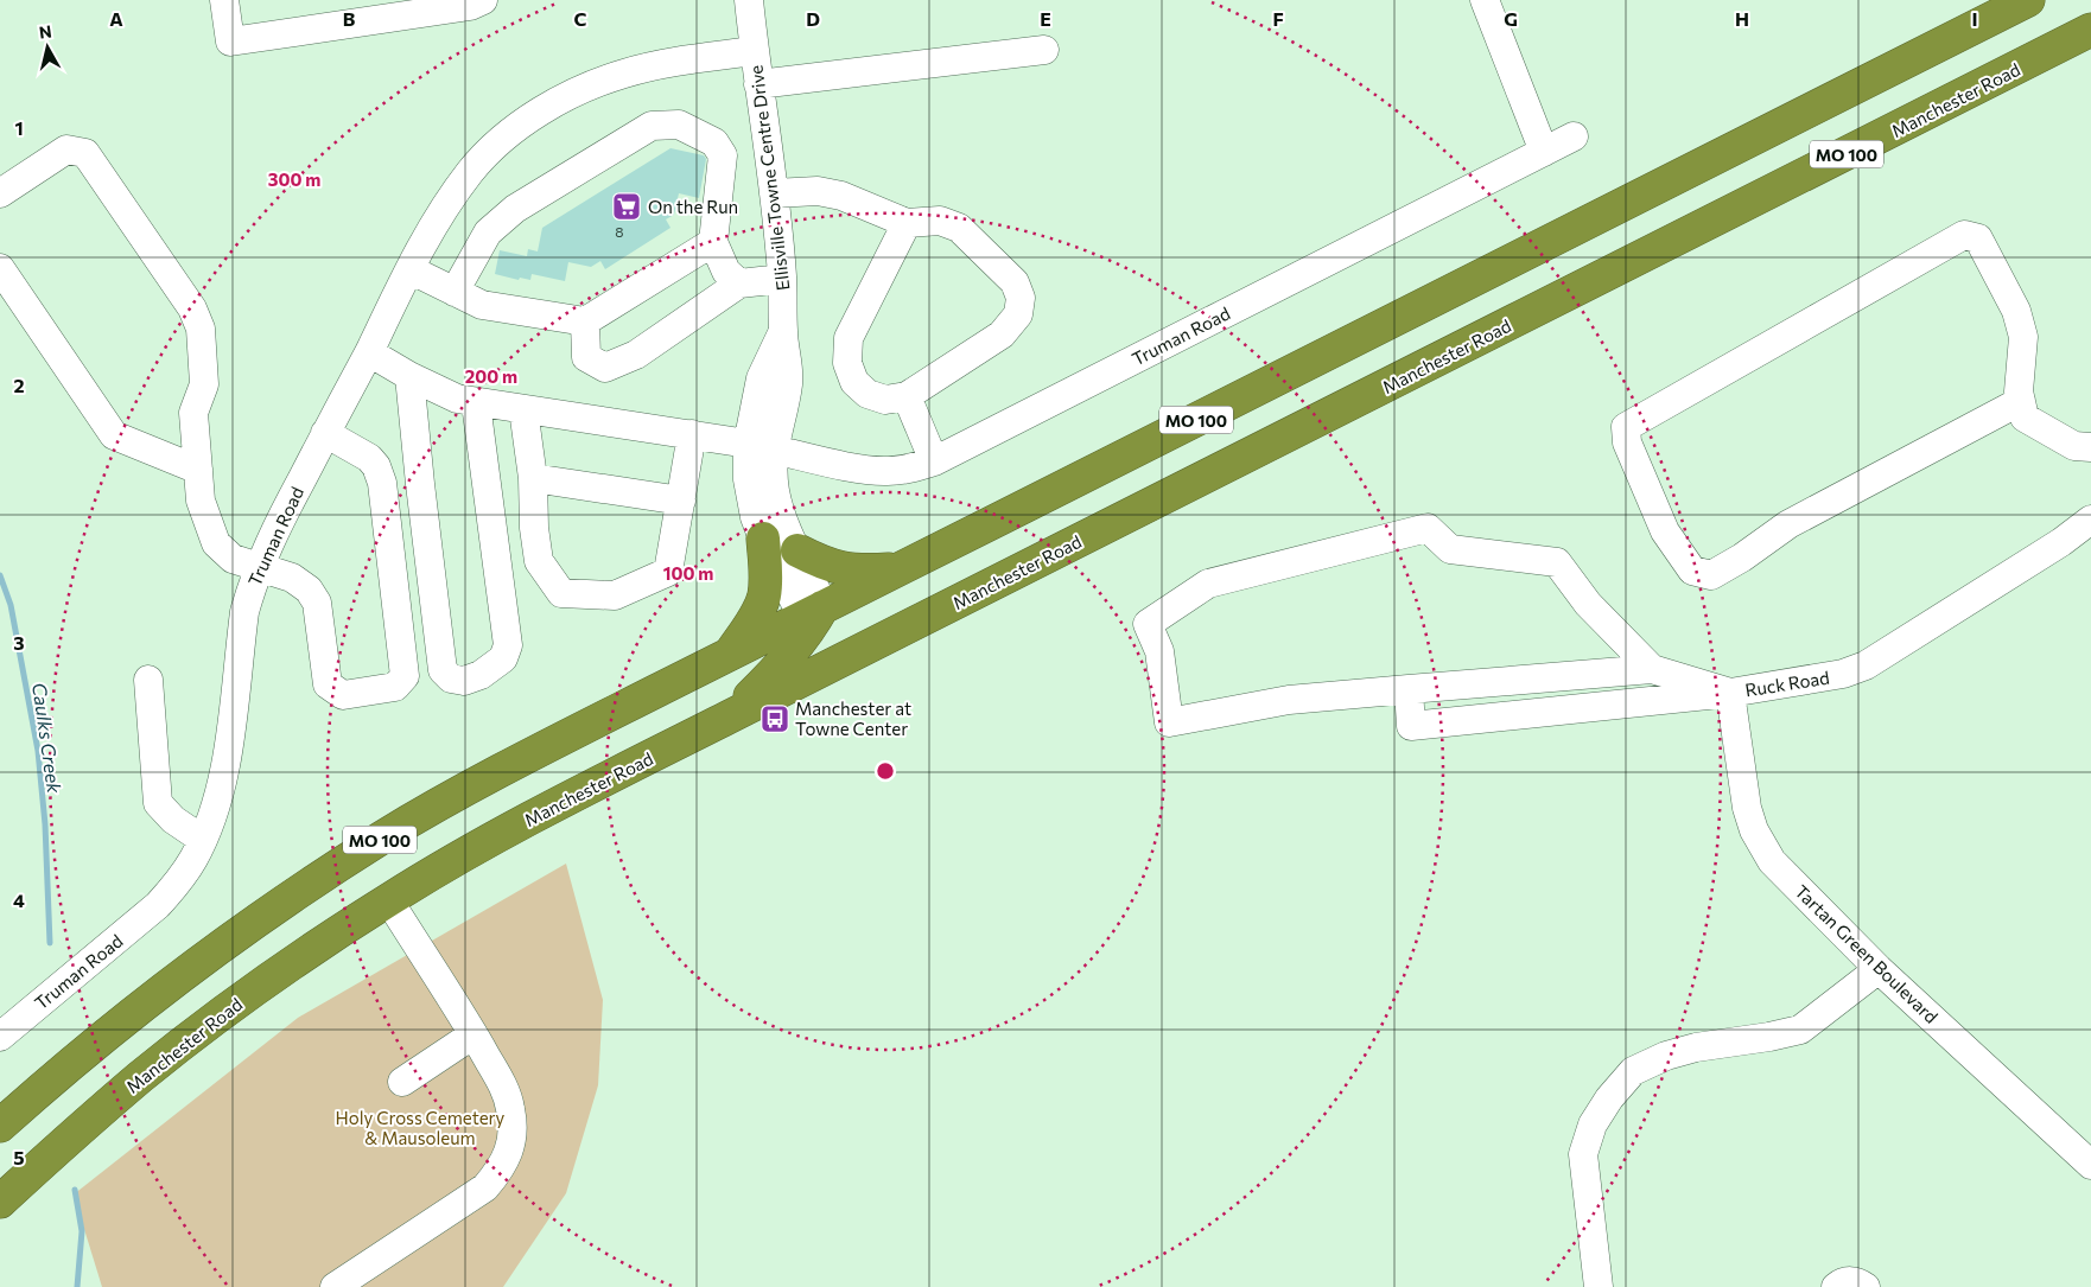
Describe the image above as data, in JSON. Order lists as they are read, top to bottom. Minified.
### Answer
{"streets":{"highway":["Manchester Road","MO 100"],"street":["Ellisville Towne Centre Drive","Truman Road","Ruck Road","Tartan Green Boulevard"]},"crossings":[["MO 100","Ellisville Towne Centre Drive"],["Ellisville Towne Centre Drive","Truman Road"],["Ruck Road","Tartan Green Boulevard"]],"water":["Caulks Creek"],"parks":["Holy Cross Cemetery & Mausoleum"],"places":{"supermarket":["On the Run"],"bus stop":["Manchester at Towne Center"]},"house_numbers":["8"],"north":"top","grid":{"columns":["A","B","C","D","E","F","G","H","I"],"rows":["1","2","3","4","5"]},"rings":["300 m","200 m","100 m"]}
